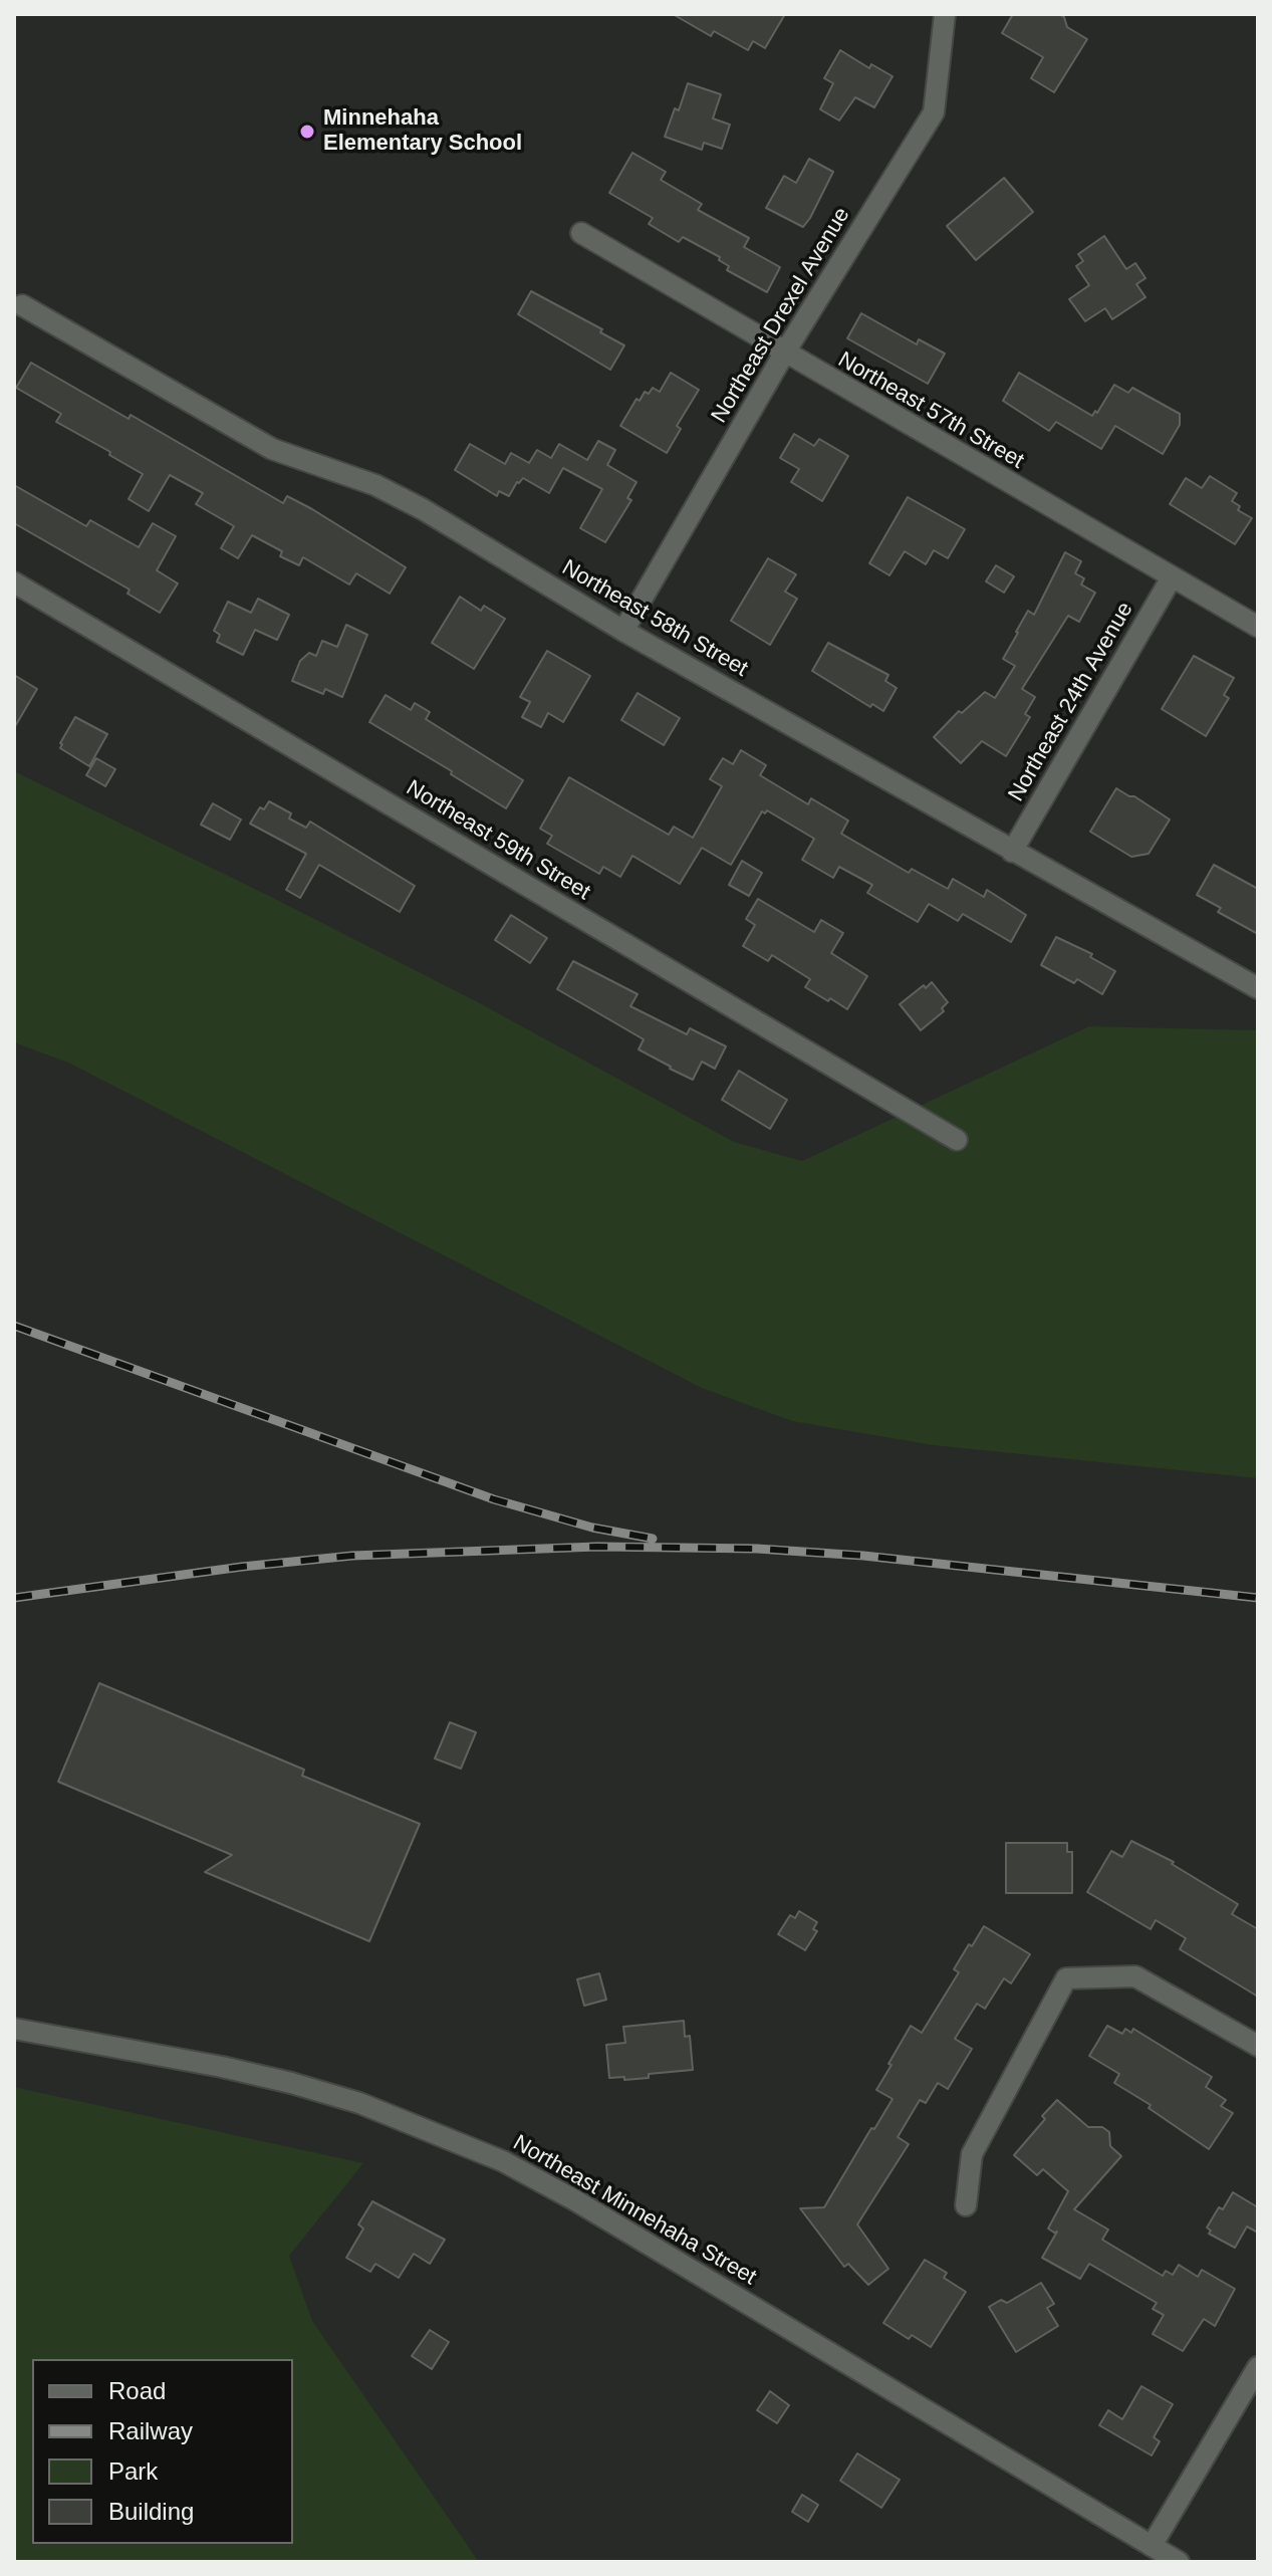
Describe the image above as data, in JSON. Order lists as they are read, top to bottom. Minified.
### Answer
{"streets":{"street":["Northeast Drexel Avenue","Northeast 57th Street","Northeast 58th Street","Northeast 24th Avenue","Northeast 59th Street","Northeast Minnehaha Street"]},"crossings":[["Northeast Drexel Avenue","Northeast 57th Street"],["Northeast Drexel Avenue","Northeast 58th Street"],["Northeast 57th Street","Northeast 24th Avenue"],["Northeast 58th Street","Northeast 24th Avenue"]],"places":["Minnehaha Elementary School"],"legend":["Road","Railway","Park","Building"]}
